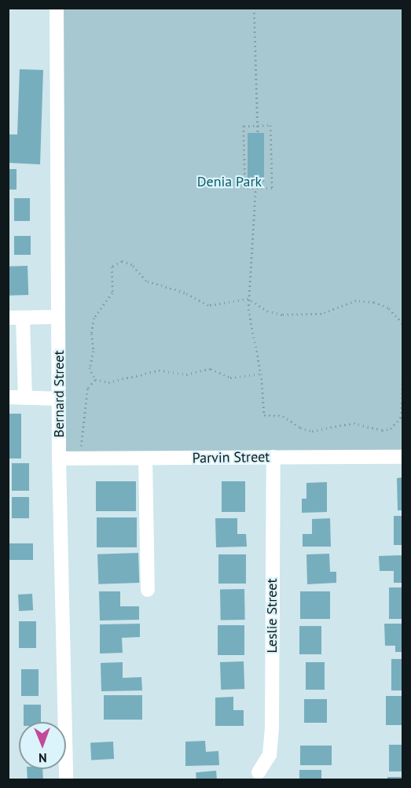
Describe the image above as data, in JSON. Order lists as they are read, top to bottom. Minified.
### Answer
{"streets":{"street":["Bernard Street","Parvin Street","Leslie Street"]},"crossings":[["Bernard Street","Parvin Street"],["Parvin Street","Leslie Street"]],"parks":["Denia Park"],"north":"bottom"}
